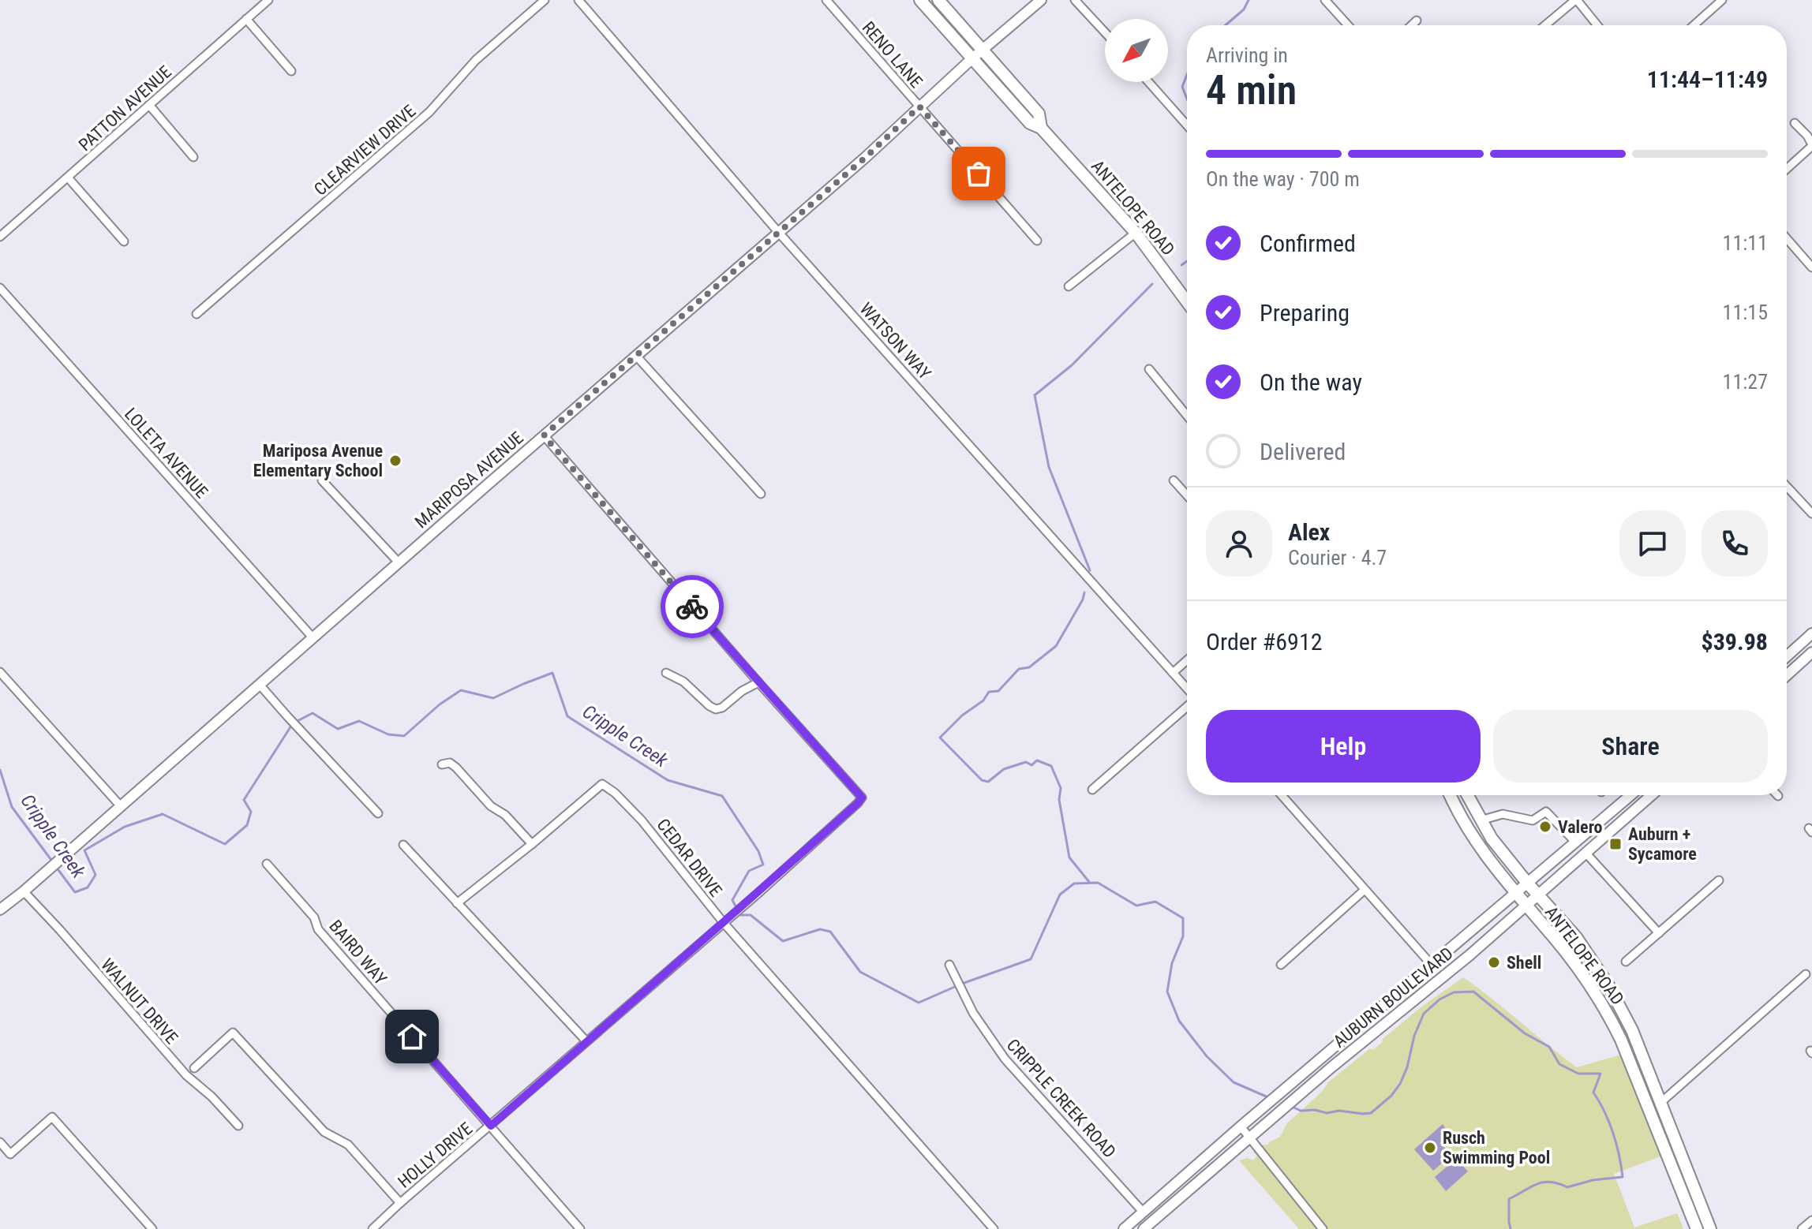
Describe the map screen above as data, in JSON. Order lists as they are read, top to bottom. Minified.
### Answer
{"streets":{"main road":["ANTELOPE ROAD","MARIPOSA AVENUE","AUBURN BOULEVARD"],"street":["RENO LANE","PATTON AVENUE","CLEARVIEW DRIVE","WATSON WAY","LOLETA AVENUE","CEDAR DRIVE","BAIRD WAY","WALNUT DRIVE","CRIPPLE CREEK ROAD","HOLLY DRIVE"]},"crossings":[["RENO LANE","MARIPOSA AVENUE"],["ANTELOPE ROAD","MARIPOSA AVENUE"],["ANTELOPE ROAD","AUBURN BOULEVARD"],["WATSON WAY","MARIPOSA AVENUE"],["LOLETA AVENUE","MARIPOSA AVENUE"],["MARIPOSA AVENUE","WALNUT DRIVE"],["CEDAR DRIVE","HOLLY DRIVE"],["BAIRD WAY","HOLLY DRIVE"],["AUBURN BOULEVARD","CRIPPLE CREEK ROAD"]],"water":["Cripple Creek"],"places":{"other":["Mariposa Avenue Elementary School","Valero","Shell","Rusch Swimming Pool"],"transit":["Auburn + Sycamore"]},"north":"bottom left","page":{"heading":["4 min","Arriving in","11:44–11:49"],"panel":["Alex","Courier · 4.7","Order #6912","$39.98"],"bar":"On the way · 700 m","list":[["Confirmed","11:11"],["Preparing","11:15"],["On the way","11:27"],"Delivered"],"buttons":["Help","Share"]}}
